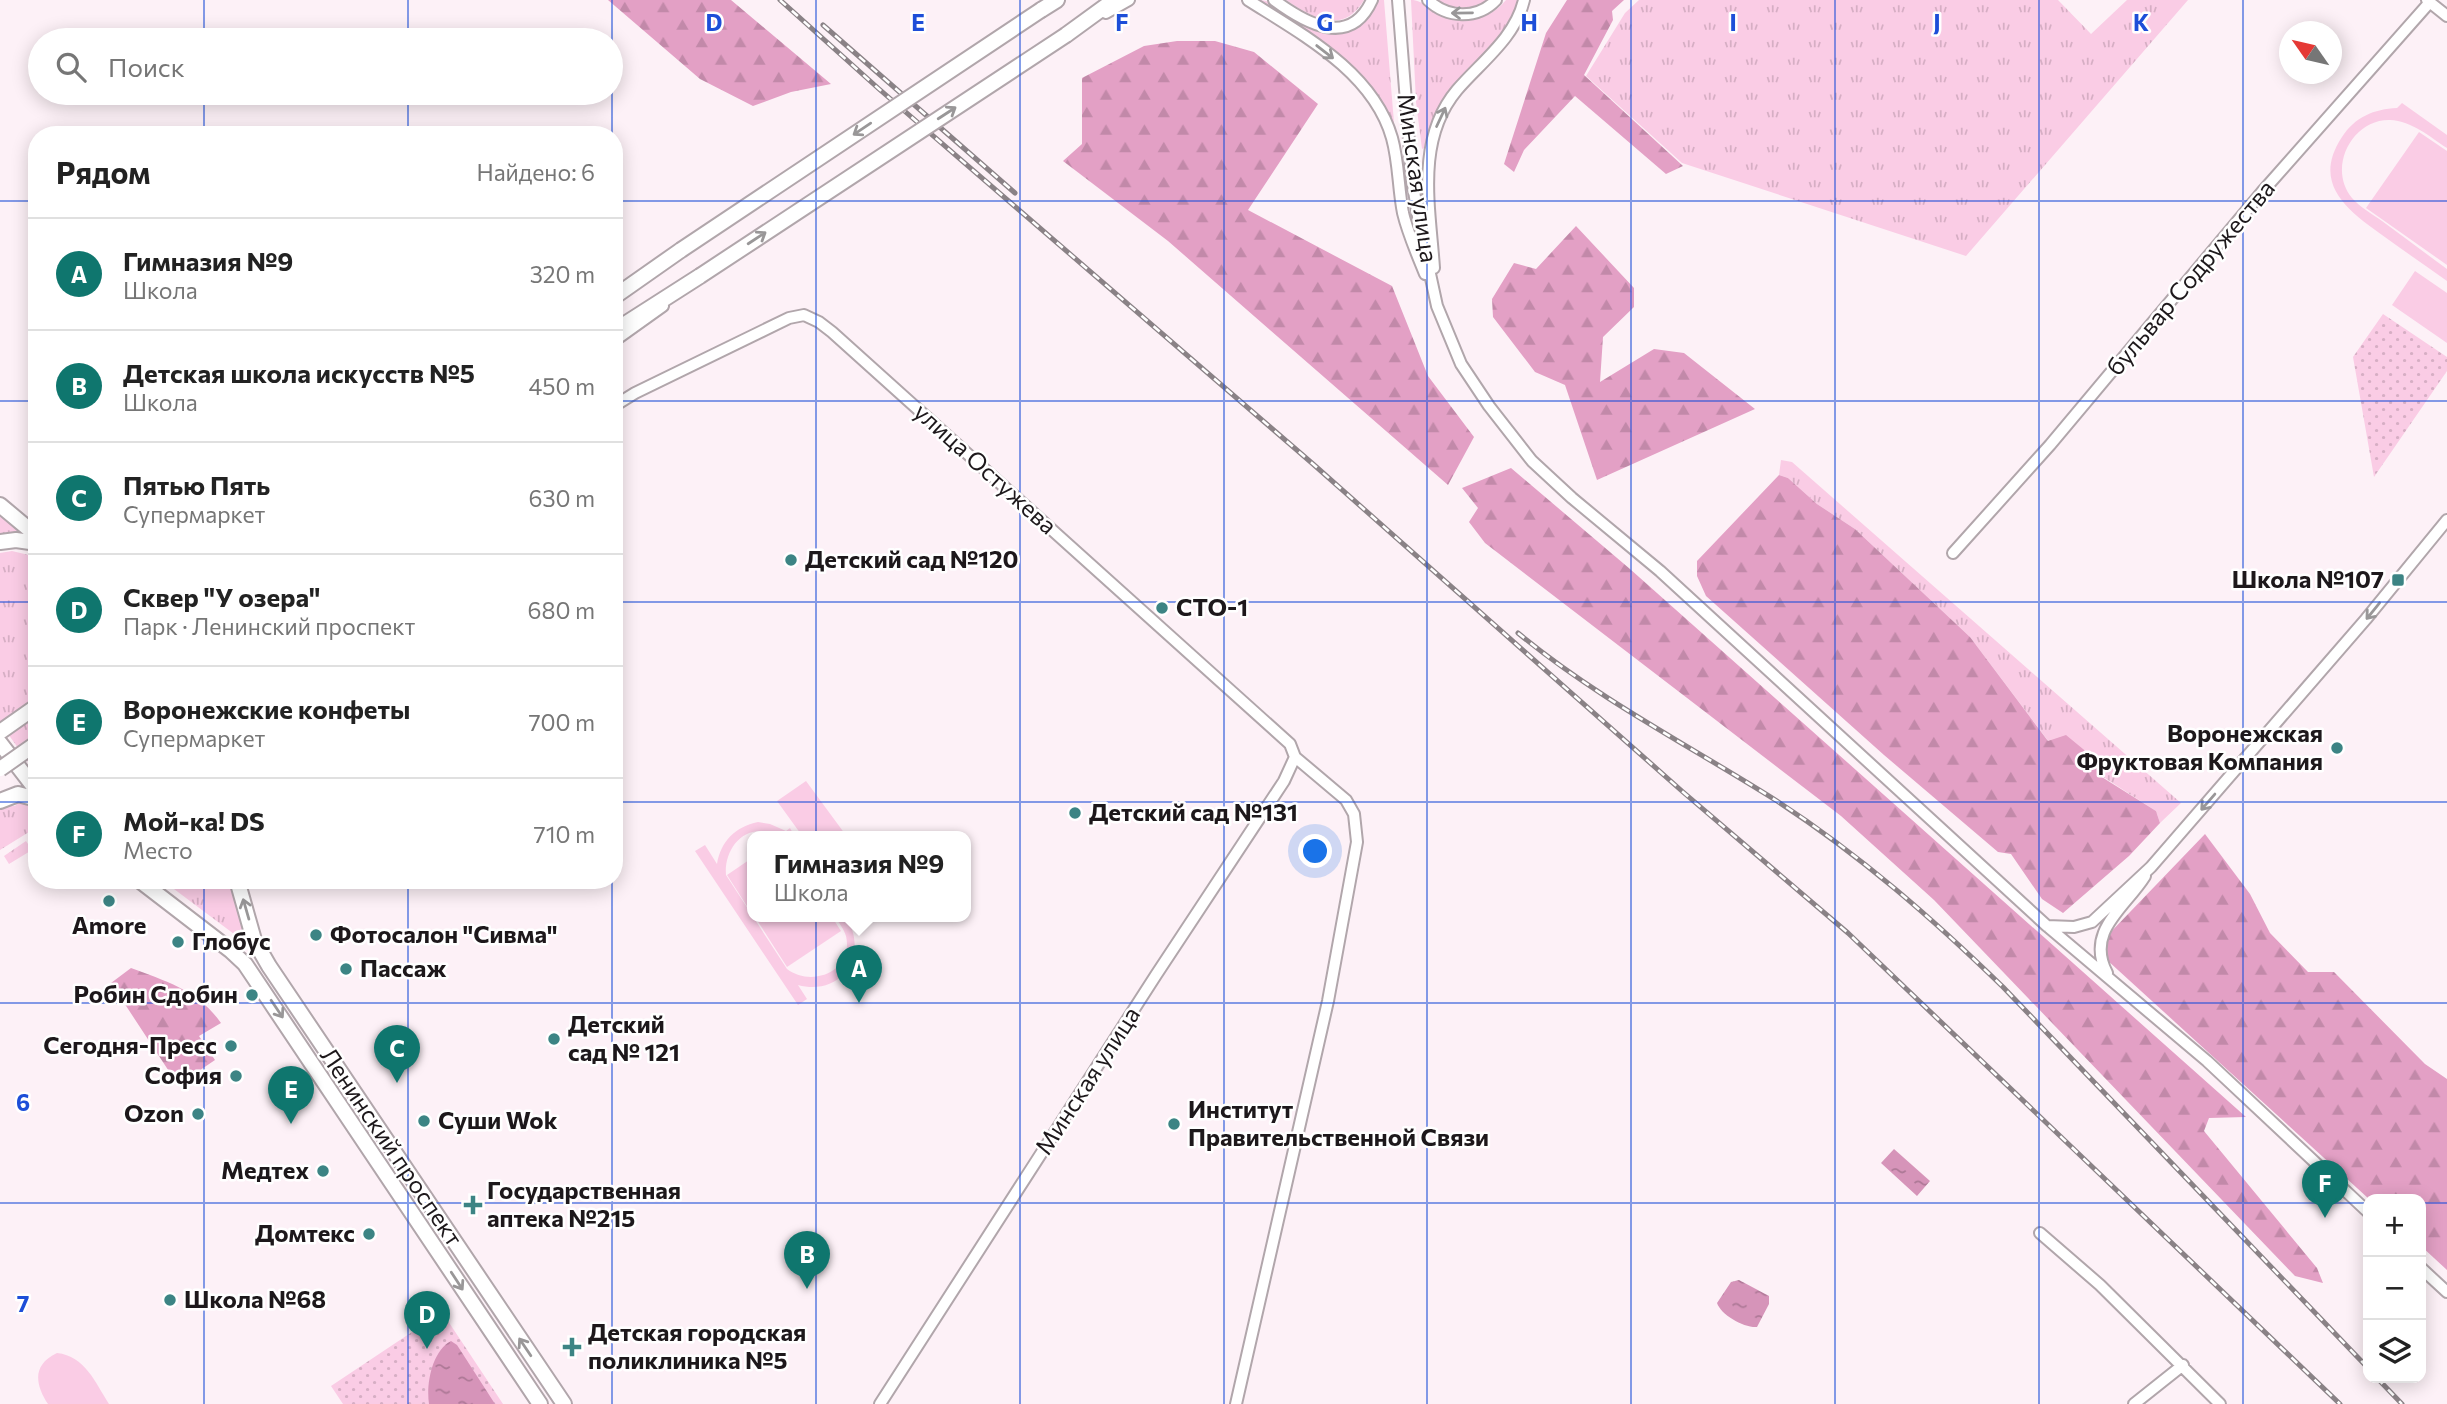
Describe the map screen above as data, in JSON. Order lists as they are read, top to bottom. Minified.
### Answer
{"streets":{"main road":["Ленинский проспект"],"street":["Минская улица","бульвар Содружества","улица Остужева"]},"crossings":[["Минская улица","улица Остужева"]],"places":{"other":["Детский сад №120","СТО-1","Воронежская Фруктовая Компания","Детский сад №131","Amore","Фотосалон \"Сивма\"","Глобус","Пассаж","Робин Сдобин","Детский сад № 121","Сегодня-Пресс","София","Ozon","Суши Wok","Институт Правительственной Связи","Медтех","Домтекс","Школа №68"],"transit":["Школа №107"],"health":["Государственная аптека №215","Детская городская поликлиника №5"]},"north":"top left","page":{"search":"Поиск","heading":["Рядом","Найдено: 6"],"list":[{"mark":"A","name":"Гимназия №9","note":"Школа","value":"320 m"},{"mark":"B","name":"Детская школа искусств №5","note":"Школа","value":"450 m"},{"mark":"C","name":"Пятью Пять","note":"Супермаркет","value":"630 m"},{"mark":"D","name":"Сквер \"У озера\"","note":"Парк · Ленинский проспект","value":"680 m"},{"mark":"E","name":"Воронежские конфеты","note":"Супермаркет","value":"700 m"},{"mark":"F","name":"Мой-ка! DS","note":"Место","value":"710 m"}],"popup":["Гимназия №9","Школа"],"pins":["A","C","E","F","B","D"],"map_buttons":["+","−"]},"grid":{"columns":["D","E","F","G","H","I","J","K"],"rows":["6","7"]}}
